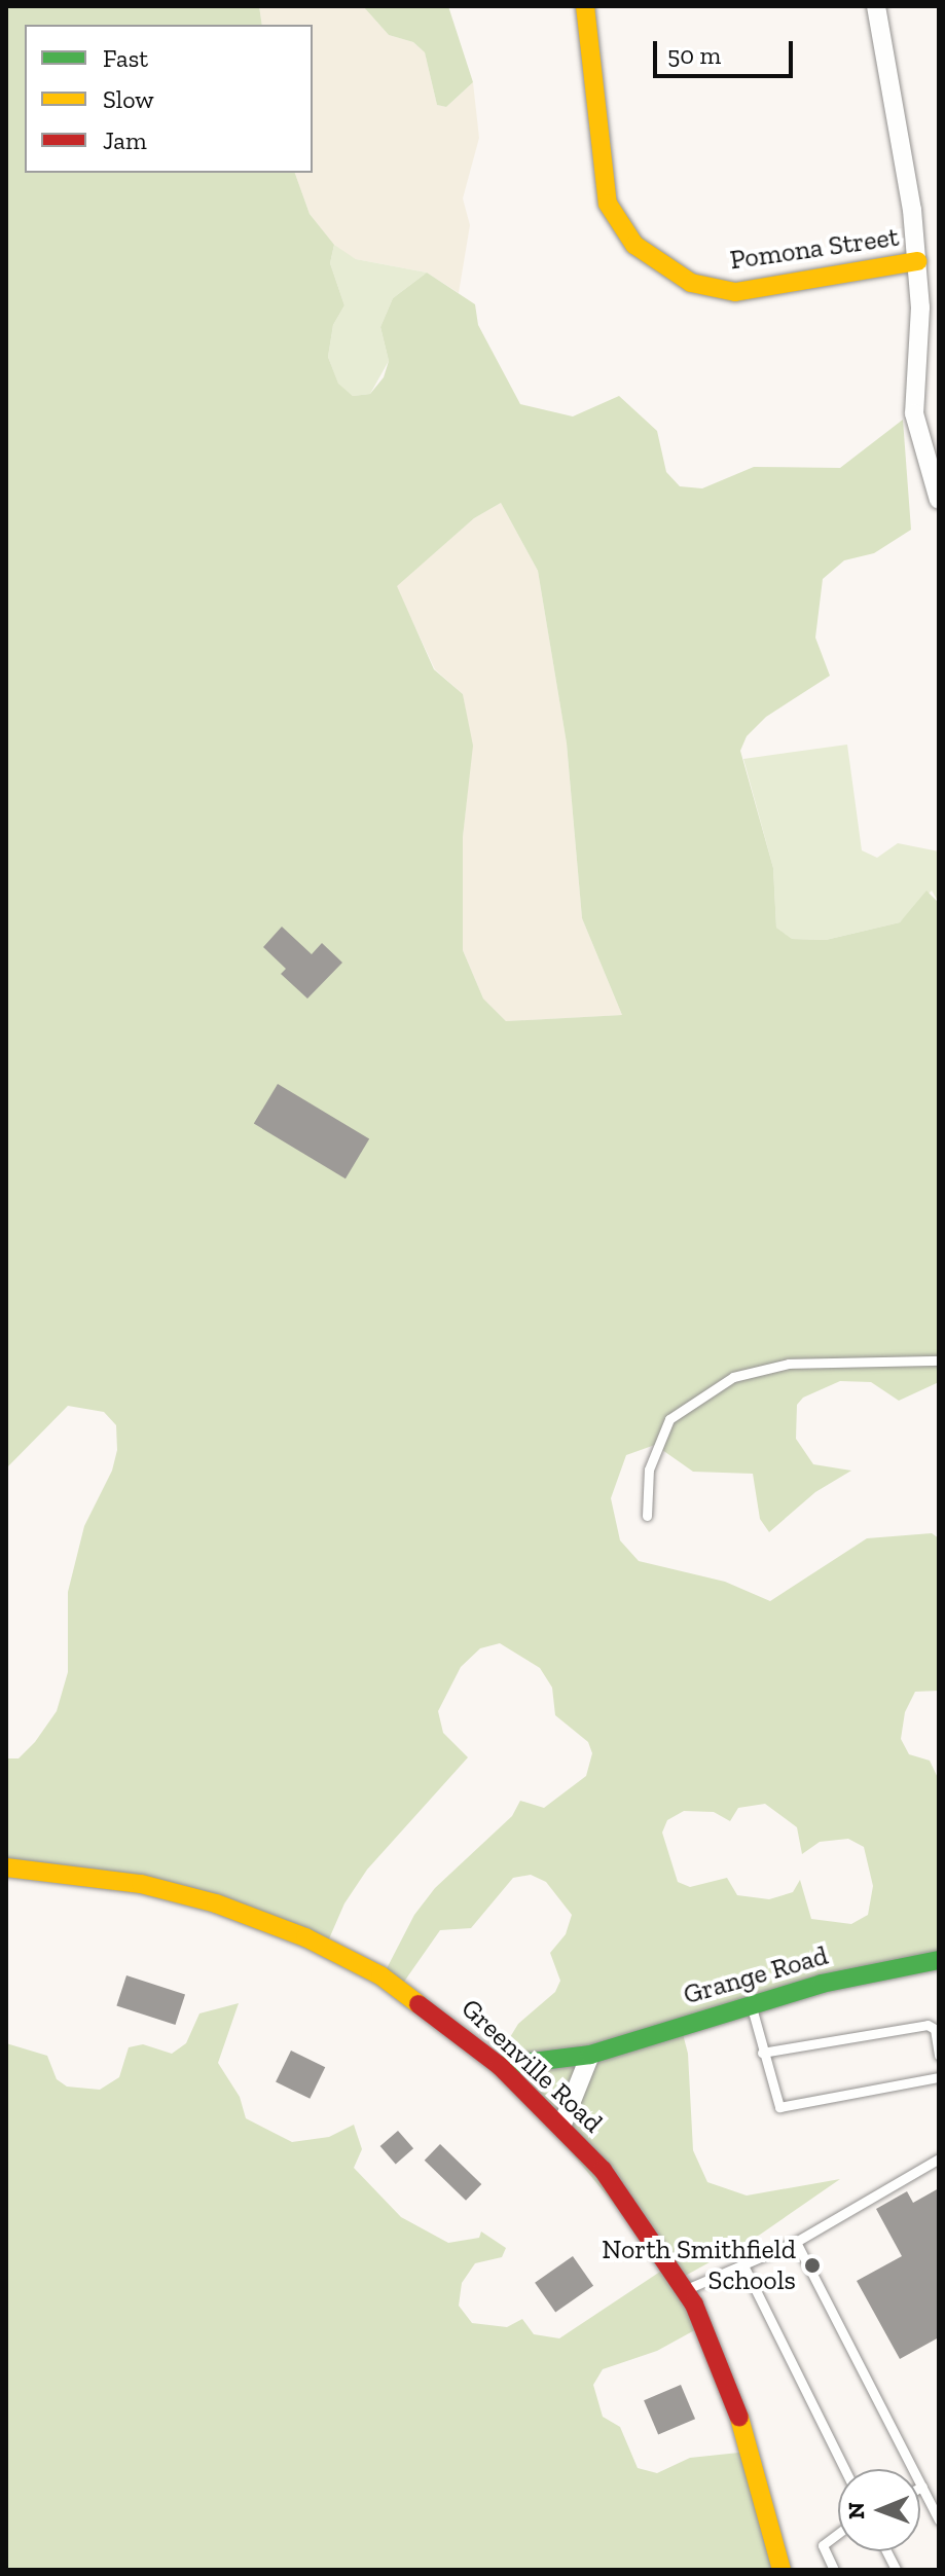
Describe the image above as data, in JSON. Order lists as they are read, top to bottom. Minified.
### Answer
{"streets":{"main road":["Pomona Street","Grange Road","Greenville Road"]},"crossings":[["Grange Road","Greenville Road"]],"places":["North Smithfield Schools"],"legend":["Fast","Slow","Jam"],"scale_bar":"50 m","north":"left"}
